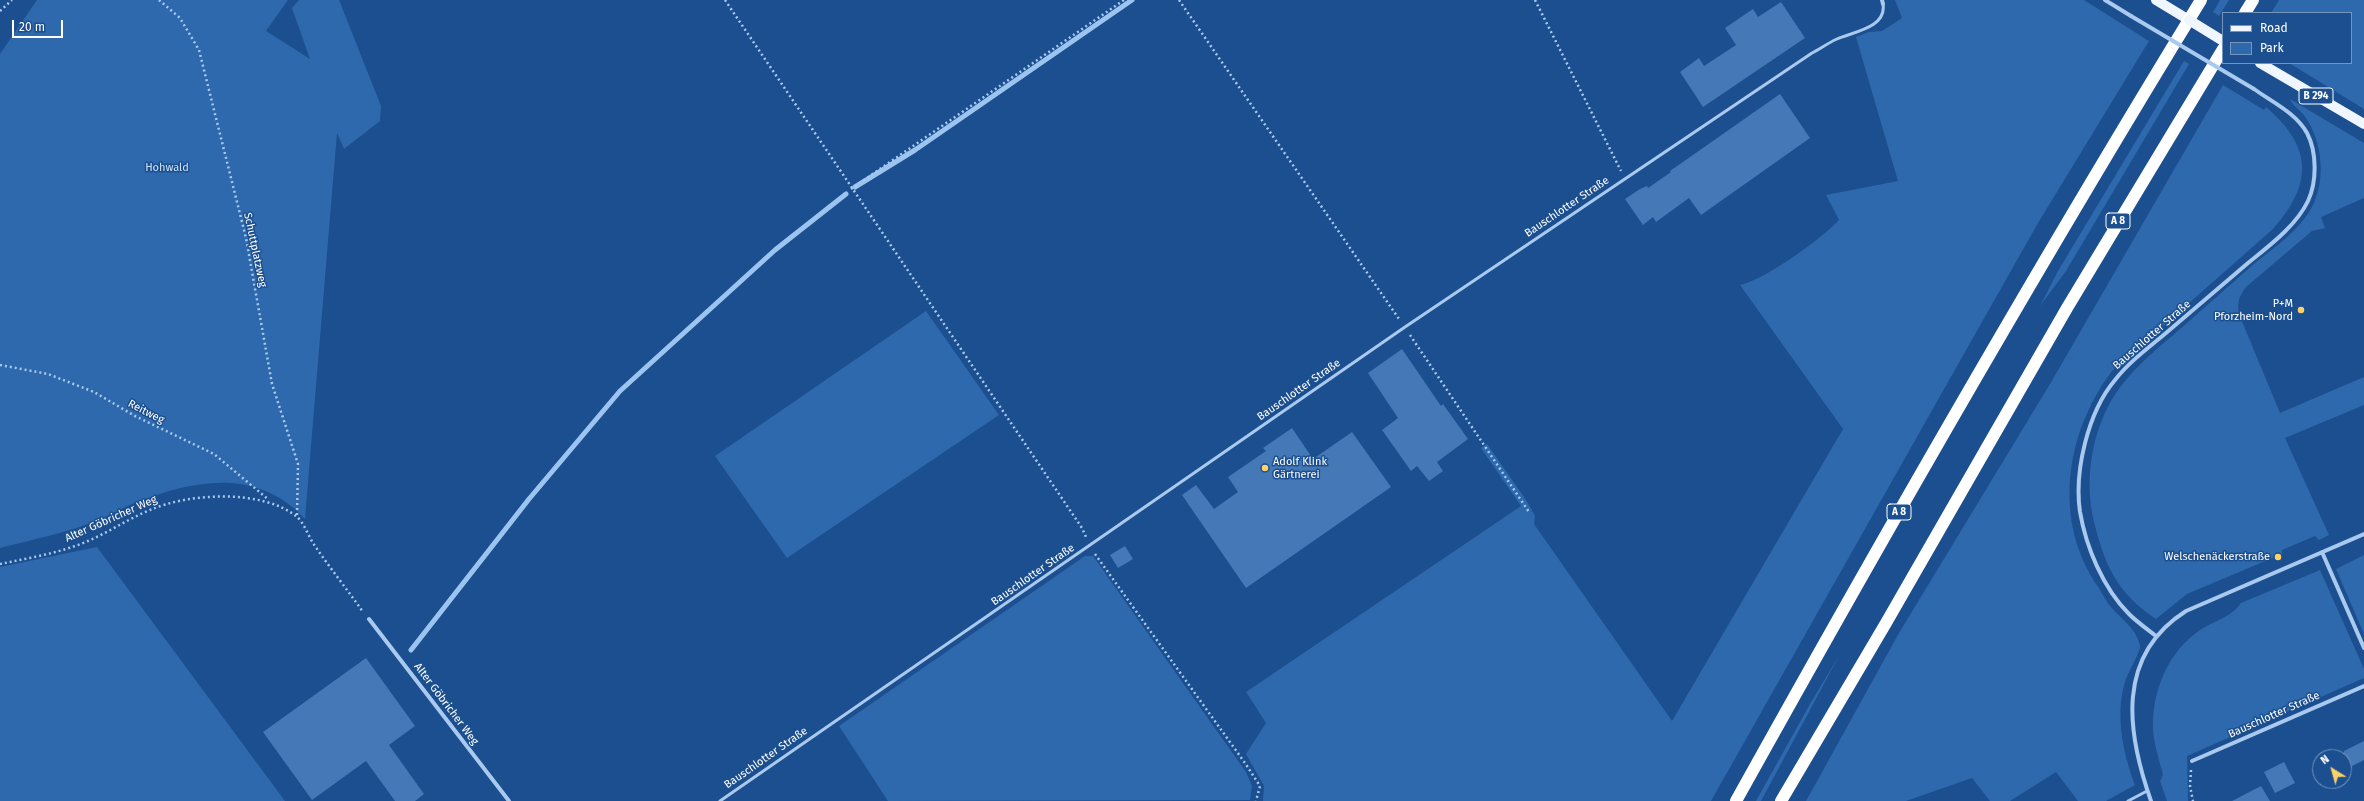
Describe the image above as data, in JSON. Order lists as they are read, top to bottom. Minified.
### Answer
{"streets":{"highway":["A 8"],"main road":["B 294"],"street":["Bauschlotter Straße","Alter Göbricher Weg"],"path":["Schuttplatzweg","Reitweg"]},"crossings":[["Schuttplatzweg","Alter Göbricher Weg"],["Reitweg","Alter Göbricher Weg"]],"parks":["Hohwald"],"places":["P+M Pforzheim-Nord","Adolf Klink Gärtnerei","Welschenäckerstraße"],"legend":["Road","Park"],"scale_bar":"20 m","north":"top left"}
